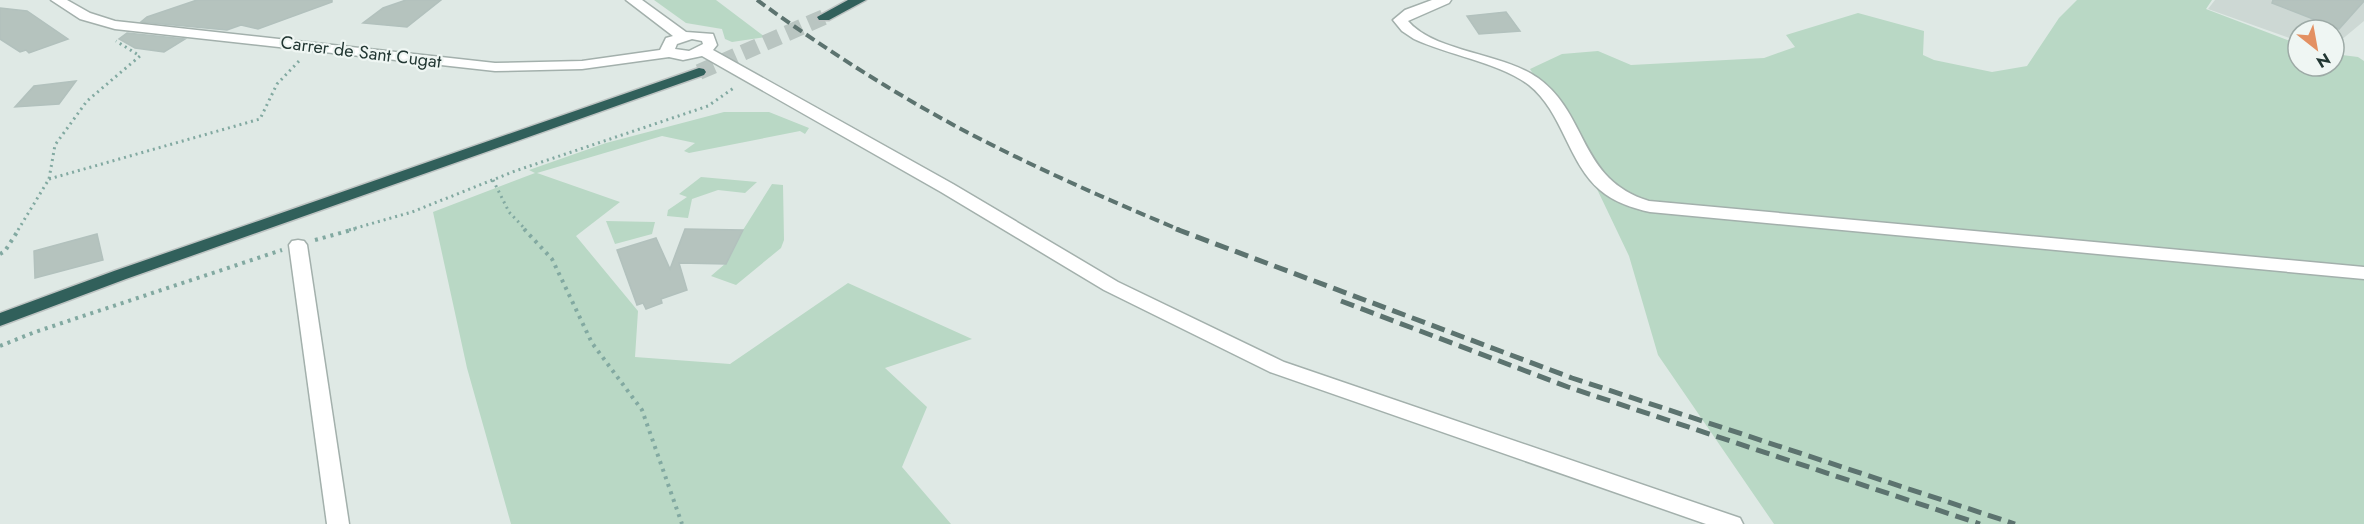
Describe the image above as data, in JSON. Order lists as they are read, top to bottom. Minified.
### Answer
{"streets":{"street":["Carrer de Sant Cugat"]},"north":"bottom right"}
